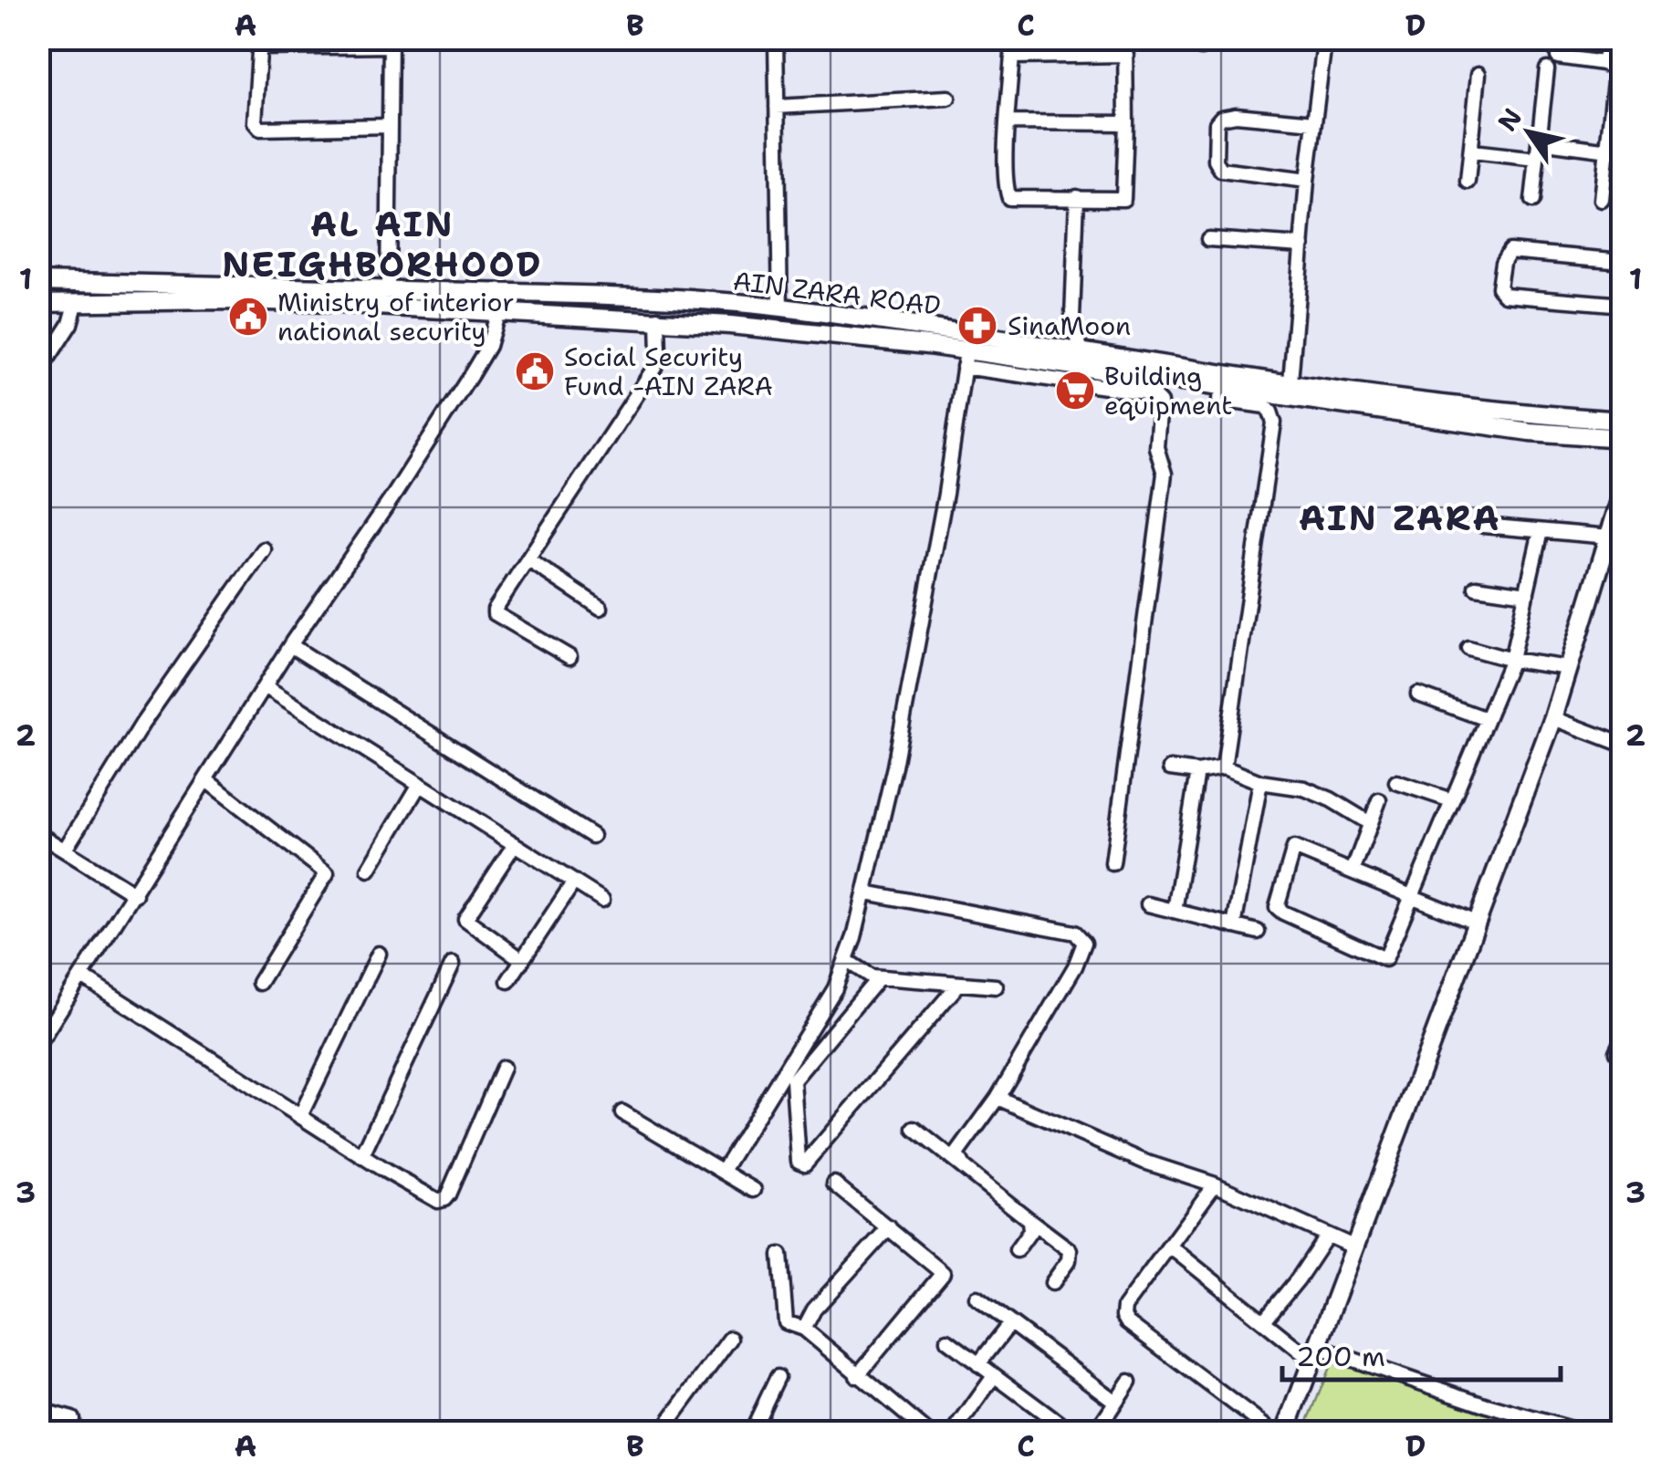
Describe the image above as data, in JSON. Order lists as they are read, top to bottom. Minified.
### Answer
{"streets":{"main road":["AIN ZARA ROAD"]},"districts":["AL AIN NEIGHBORHOOD","AIN ZARA"],"places":{"public building":["Ministry of interior national security","Social Security Fund -AIN ZARA"],"pharmacy":["SinaMoon"],"supermarket":["Building equipment"]},"scale_bar":"200 m","north":"top left","grid":{"columns":["A","B","C","D"],"rows":["1","2","3"]}}
